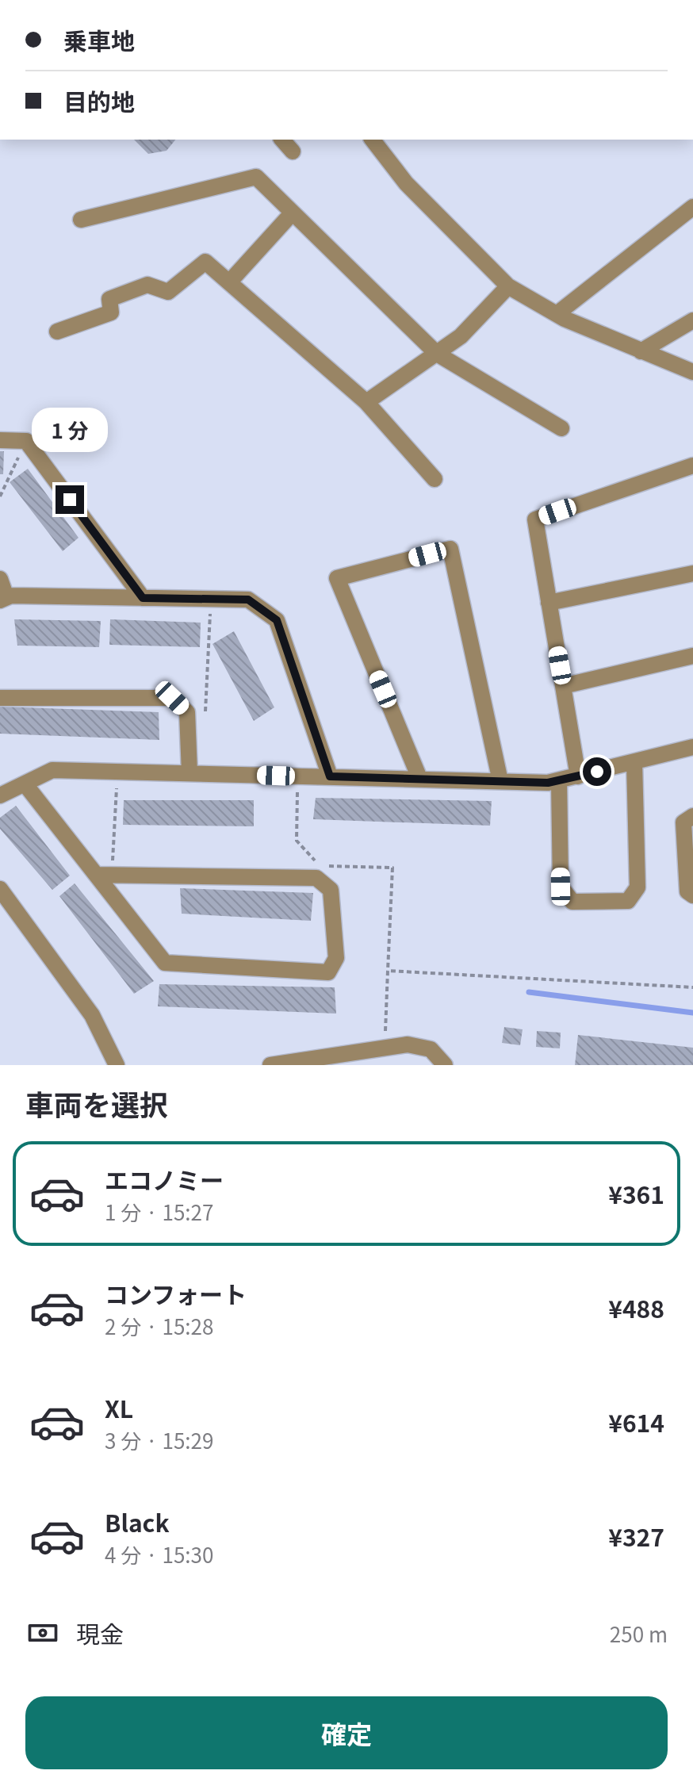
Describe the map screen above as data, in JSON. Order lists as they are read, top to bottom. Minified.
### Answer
{"page":{"banner":["乗車地","目的地"],"bubble":"1 分","heading":"車両を選択","list":[{"name":"エコノミー","note":"1 分 · 15:27","value":"¥361"},{"name":"コンフォート","note":"2 分 · 15:28","value":"¥488"},{"name":"XL","note":"3 分 · 15:29","value":"¥614"},{"name":"Black","note":"4 分 · 15:30","value":"¥327"}],"pay":["現金","250 m"],"buttons":"確定"}}
